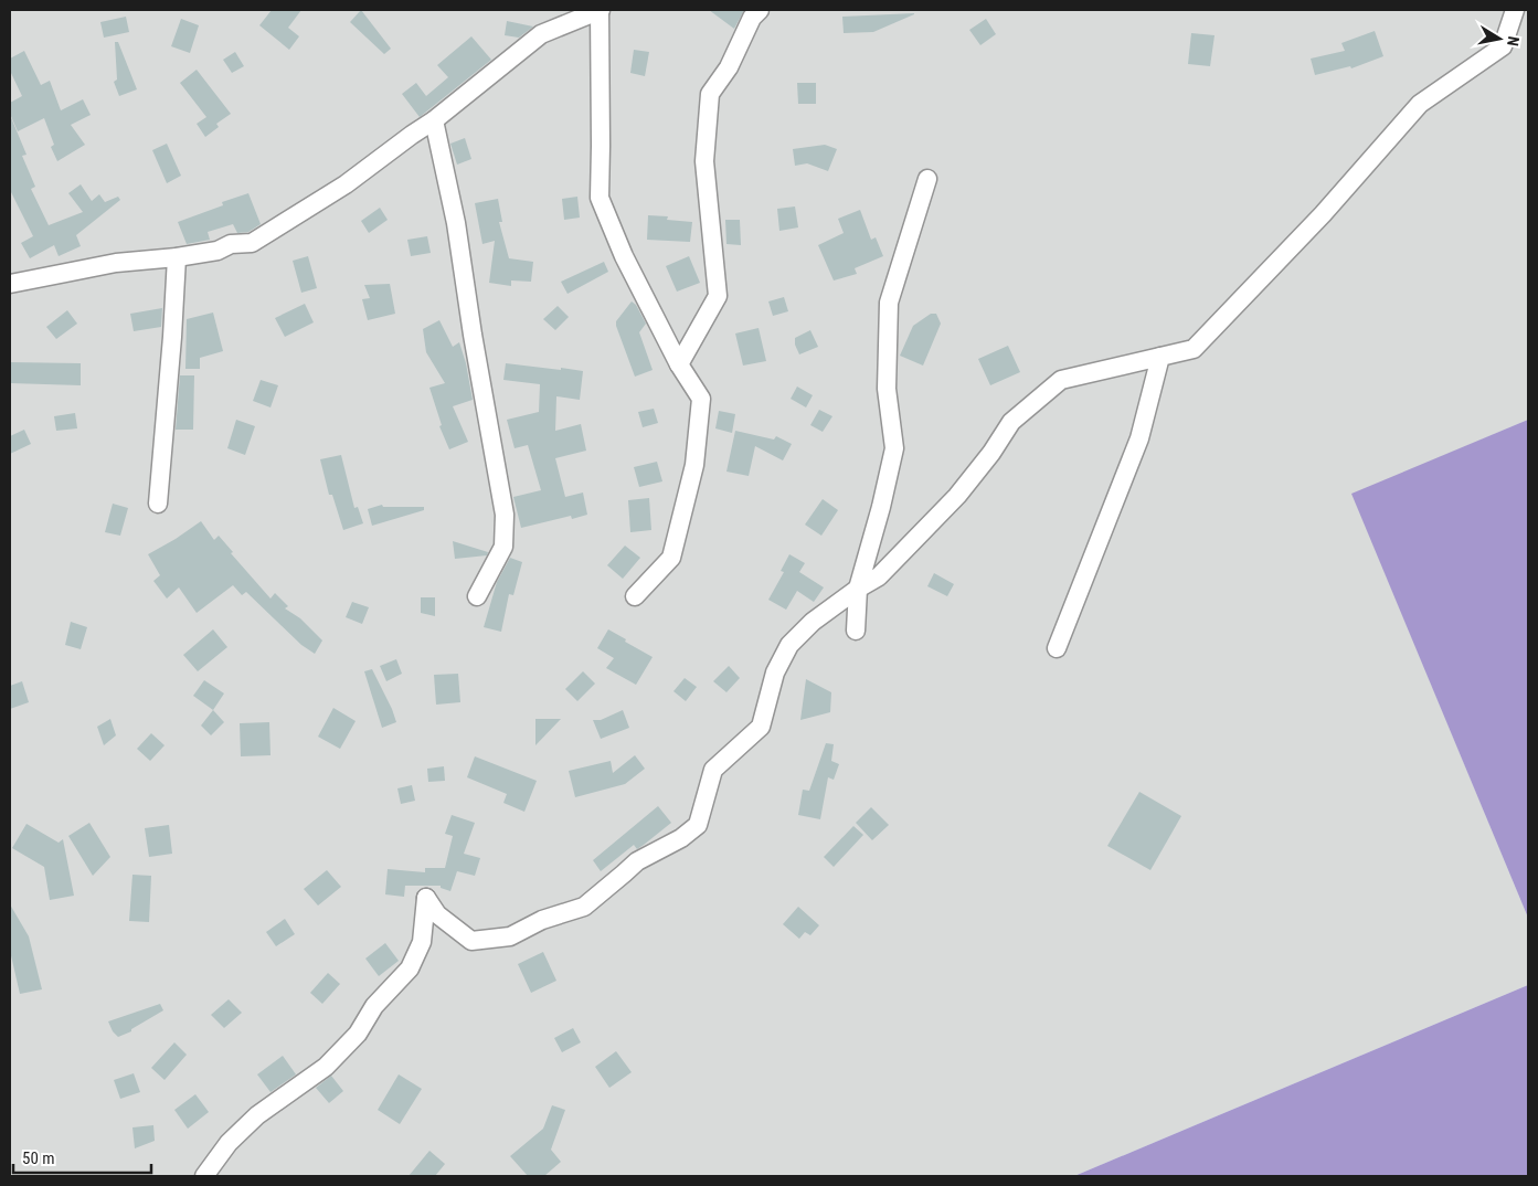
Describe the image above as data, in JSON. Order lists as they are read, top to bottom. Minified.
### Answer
{"scale_bar":"50 m","north":"right"}
